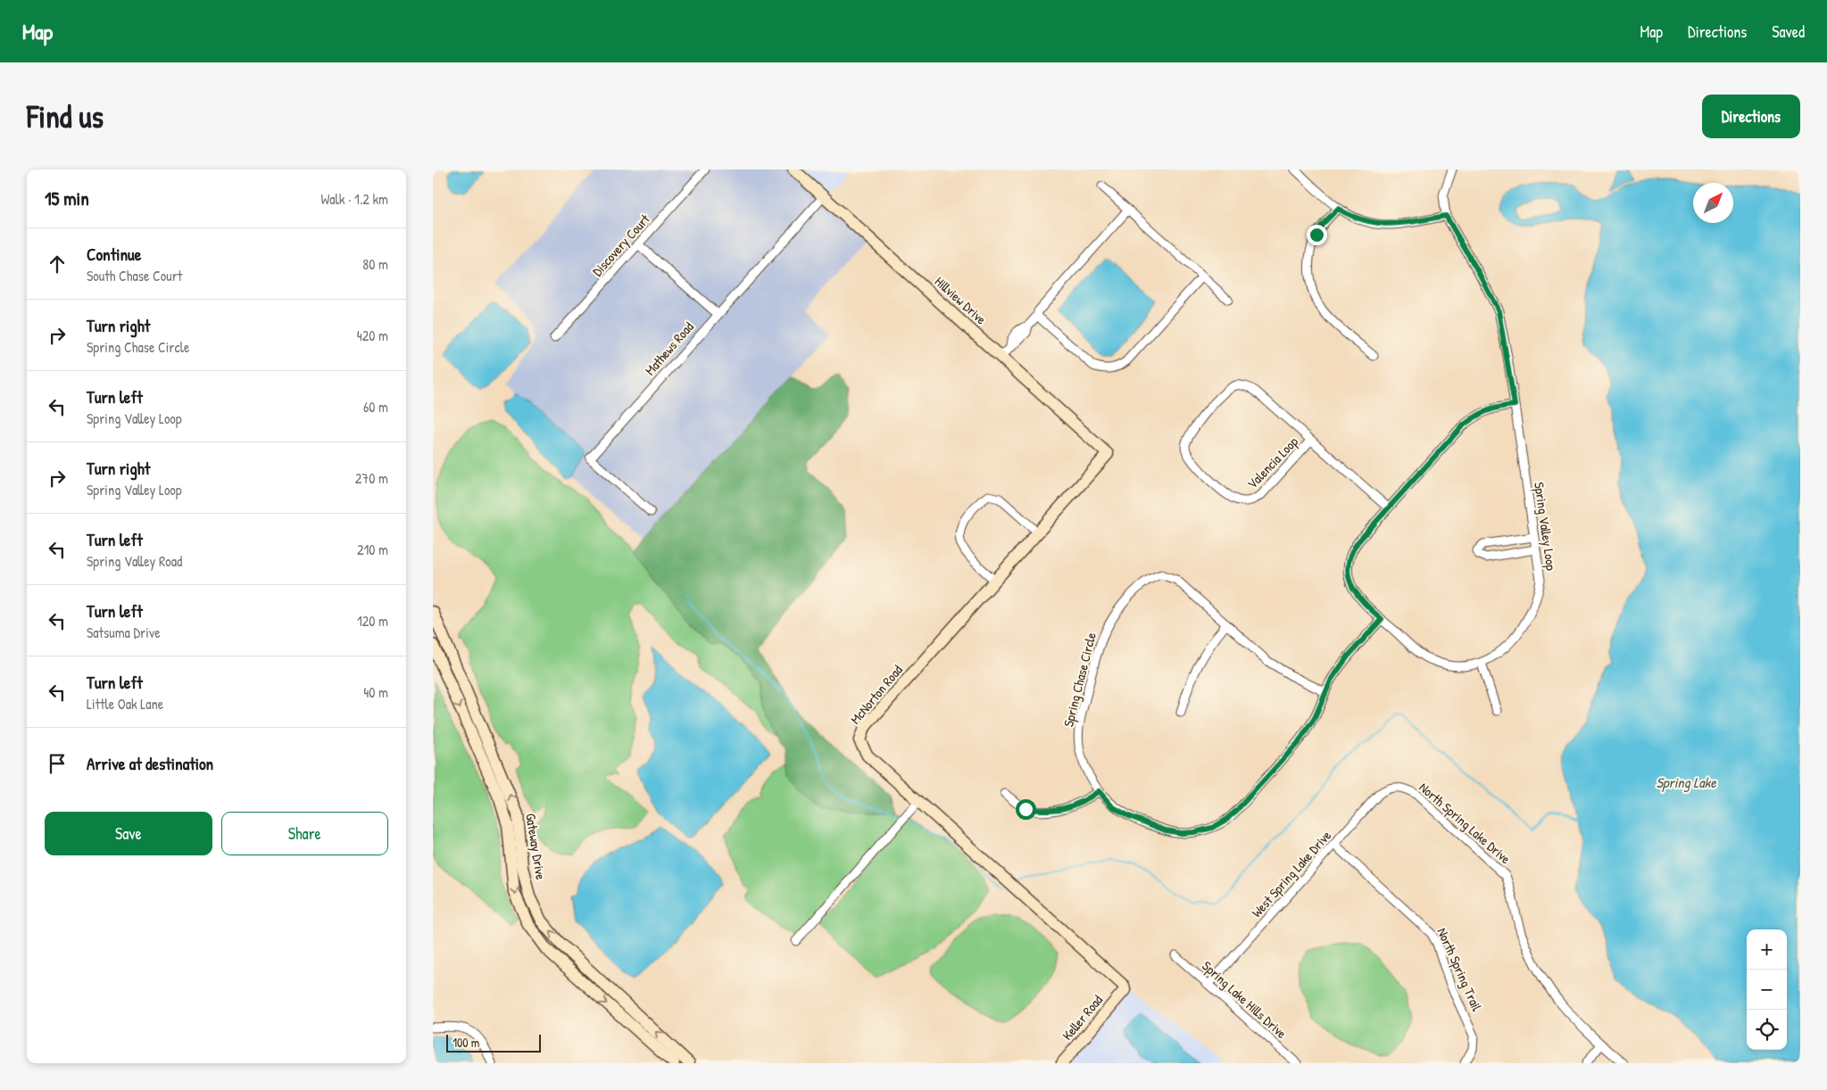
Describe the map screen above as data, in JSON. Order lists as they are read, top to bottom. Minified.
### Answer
{"streets":{"street":["Discovery Court","Hillview Drive","Mathews Road","Valencia Loop","Spring Valley Loop","Spring Chase Circle","McNorton Road","North Spring Lake Drive","Gateway Drive","West Spring Lake Drive","North Spring Trail","Spring Lake Hills Drive","Keller Road"]},"crossings":[["Hillview Drive","Mathews Road"],["Hillview Drive","McNorton Road"],["Valencia Loop","Spring Valley Loop"],["Spring Valley Loop","Spring Chase Circle"],["McNorton Road","Keller Road"],["North Spring Lake Drive","West Spring Lake Drive"],["West Spring Lake Drive","North Spring Trail"],["West Spring Lake Drive","Spring Lake Hills Drive"]],"water":["Spring Lake"],"scale_bar":"100 m","north":"top right","page":{"header":"Map","nav":["Map","Directions","Saved"],"buttons":["Directions",["Save","Share"]],"title":"Find us","heading":["15 min","Walk · 1.2 km"],"list":[["Continue","South Chase Court","80 m"],["Turn right","Spring Chase Circle","420 m"],["Turn left","Spring Valley Loop","60 m"],["Turn right","Spring Valley Loop","270 m"],["Turn left","Spring Valley Road","210 m"],["Turn left","Satsuma Drive","120 m"],["Turn left","Little Oak Lane","40 m"],"Arrive at destination"],"map_buttons":["+","−"],"scale":"100 m"}}
